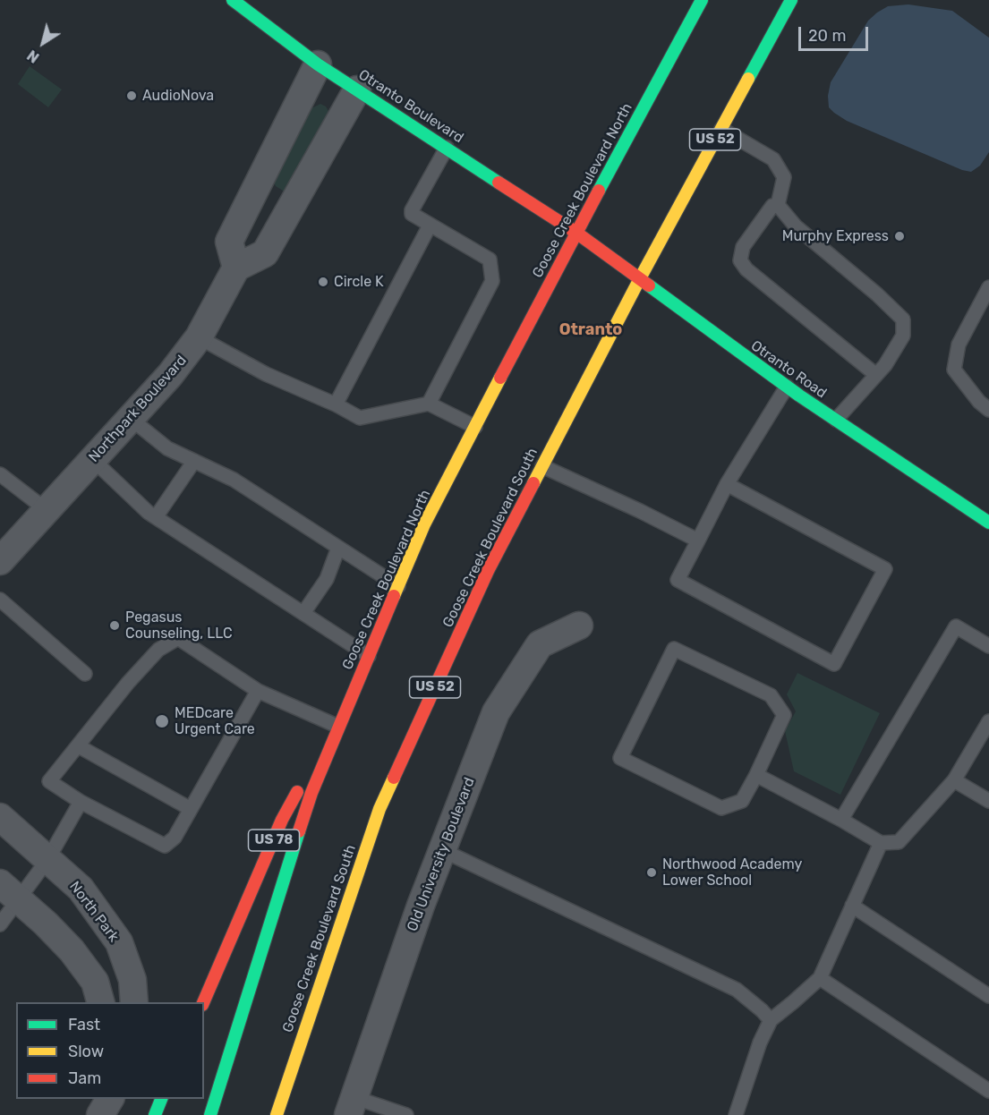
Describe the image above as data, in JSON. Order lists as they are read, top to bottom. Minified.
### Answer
{"streets":{"main road":["Otranto Boulevard","US 52","Goose Creek Boulevard North","Otranto Road","Goose Creek Boulevard South","US 78"],"street":["Northpark Boulevard","Old University Boulevard","North Park"]},"crossings":[["Otranto Boulevard","Goose Creek Boulevard North"],["Otranto Boulevard","Otranto Road"],["Goose Creek Boulevard North","Otranto Road"],["Goose Creek Boulevard North","US 78"],["Otranto Road","Goose Creek Boulevard South"]],"districts":["Otranto"],"places":["AudioNova","Murphy Express","Circle K","Pegasus Counseling, LLC","MEDcare Urgent Care","Northwood Academy Lower School"],"legend":["Fast","Slow","Jam"],"scale_bar":"20 m","north":"bottom left"}
